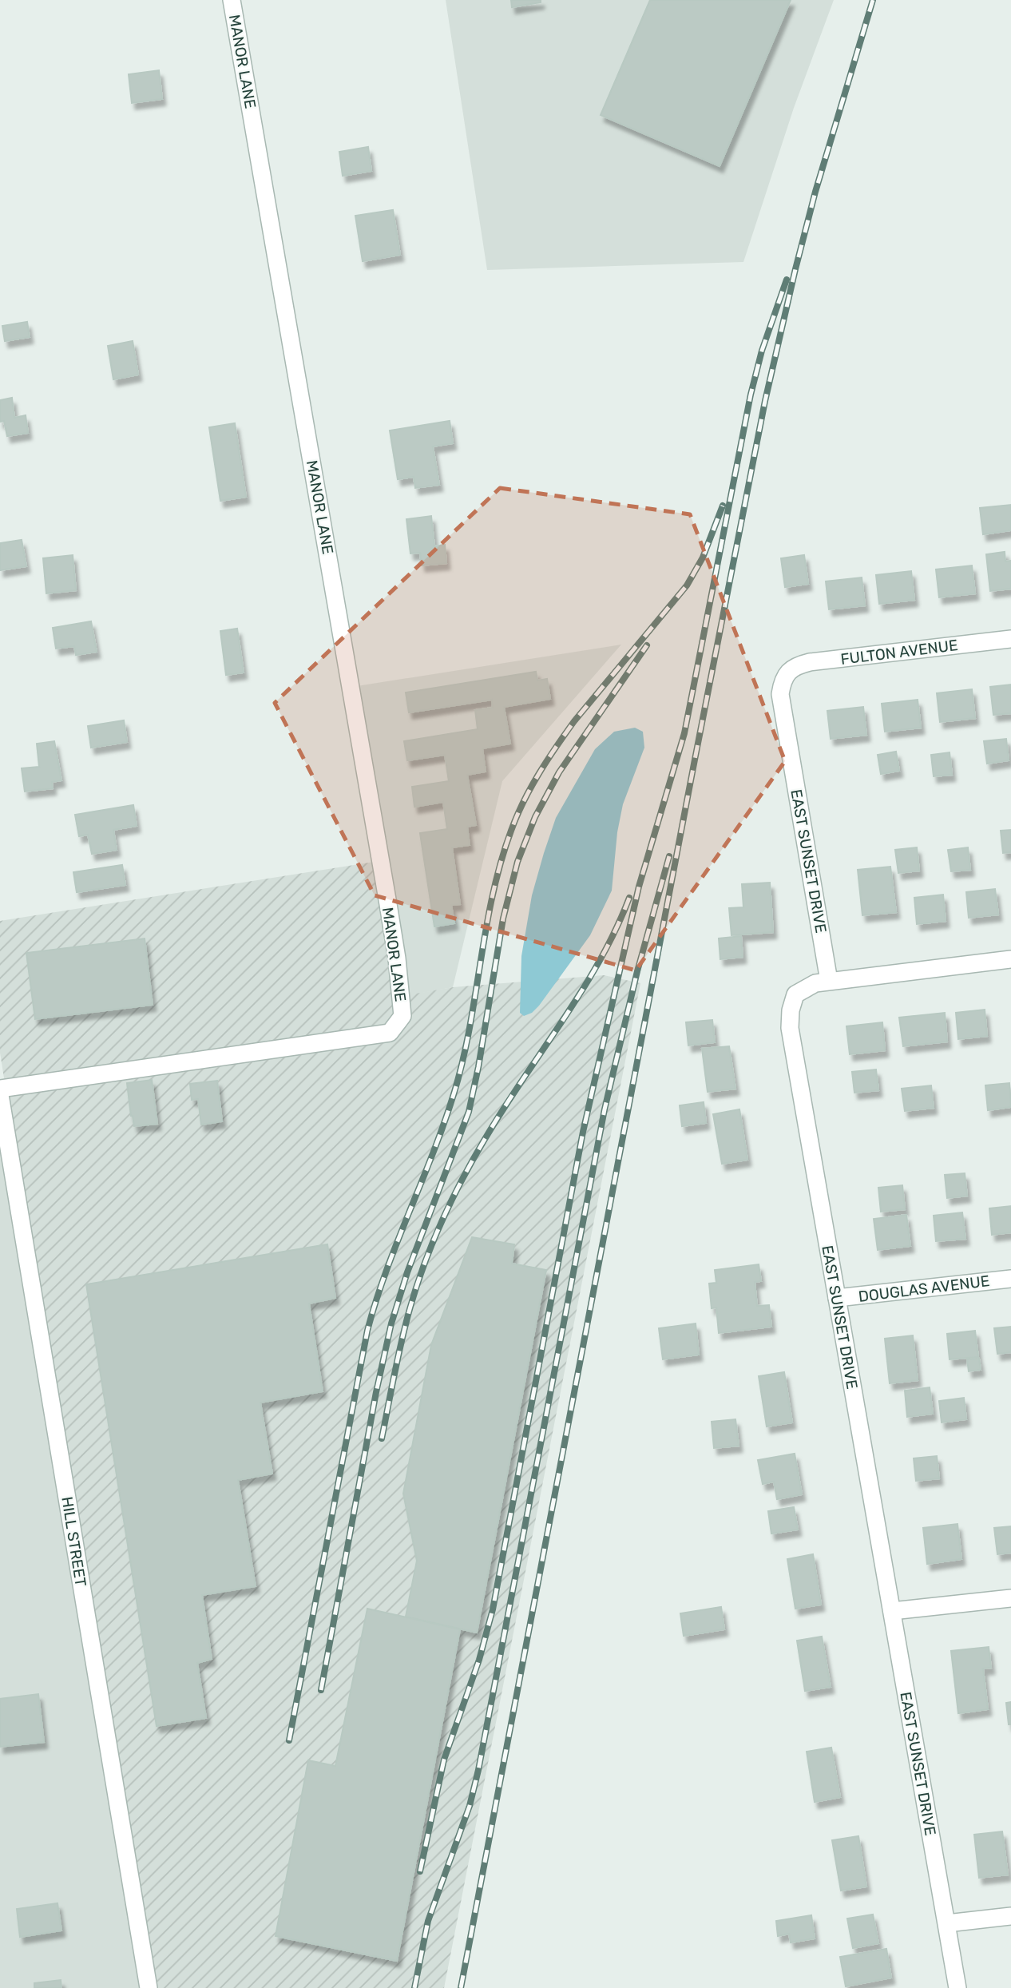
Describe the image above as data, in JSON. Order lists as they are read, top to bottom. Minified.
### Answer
{"streets":{"street":["MANOR LANE","FULTON AVENUE","EAST SUNSET DRIVE","DOUGLAS AVENUE","HILL STREET"]},"crossings":[["FULTON AVENUE","EAST SUNSET DRIVE"],["EAST SUNSET DRIVE","DOUGLAS AVENUE"]]}
